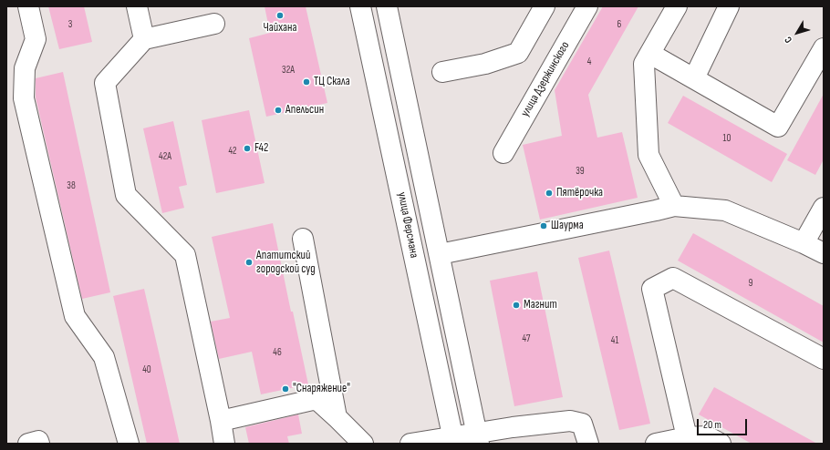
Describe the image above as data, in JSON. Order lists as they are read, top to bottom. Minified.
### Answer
{"streets":{"street":["улица Дзержинского","улица Ферсмана"]},"places":["Чайхана","ТЦ Скала","Апельсин","F42","Пятёрочка","Шаурма","Апатитский городской суд","Магнит","\"Снаряжение\""],"house_numbers":["3","6","4","32А","10","42","42А","39","38","9","47","41","46","40"],"scale_bar":"20 m","north":"bottom left"}
